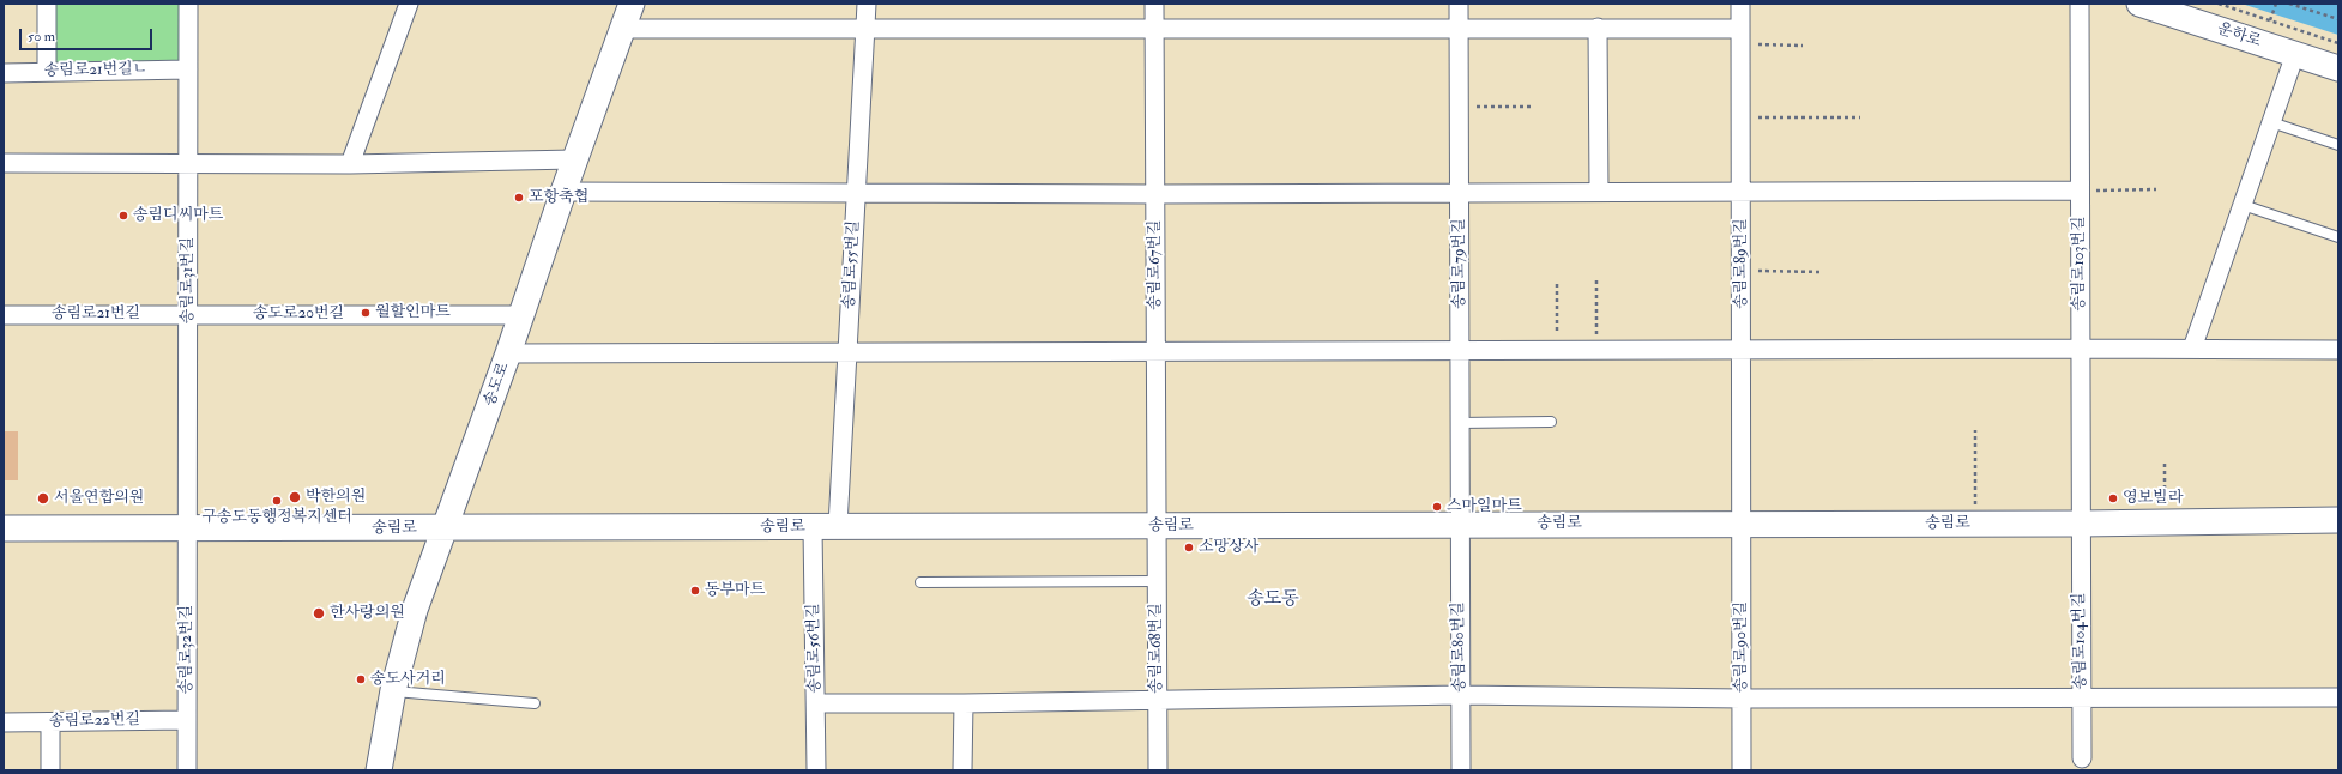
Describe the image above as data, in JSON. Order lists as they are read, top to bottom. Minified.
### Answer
{"streets":{"street":["운하로","송림로21번길ㄴ","송림로79번길","송림로89번길","송림로103번길","송림로55번길","송림로67번길","송림로31번길","송림로21번길","송도로20번길","송도로","송림로","송림로104번길","송림로80번길","송림로90번길","송림로56번길","송림로68번길","송림로32번길","송림로22번길"]},"crossings":[["송림로21번길ㄴ","송림로31번길"],["송림로79번길","송림로"],["송림로79번길","송림로80번길"],["송림로89번길","송림로"],["송림로89번길","송림로90번길"],["송림로103번길","송림로"],["송림로103번길","송림로104번길"],["송림로55번길","송림로"],["송림로67번길","송림로"],["송림로67번길","송림로68번길"],["송림로31번길","송림로21번길"],["송림로31번길","송도로20번길"],["송림로31번길","송림로"],["송림로31번길","송림로32번길"],["송림로21번길","송도로20번길"],["송도로20번길","송도로"],["송도로","송림로"],["송림로","송림로104번길"],["송림로","송림로80번길"],["송림로","송림로90번길"],["송림로","송림로56번길"],["송림로","송림로68번길"],["송림로","송림로32번길"],["송림로32번길","송림로22번길"]],"districts":["송도동"],"places":["포항축협","송림디씨마트","월할인마트","박한의원","서울연합의원","영보빌라","구송도동행정복지센터","스마일마트","소망상사","동부마트","한사랑의원","송도사거리"],"scale_bar":"50 m"}
